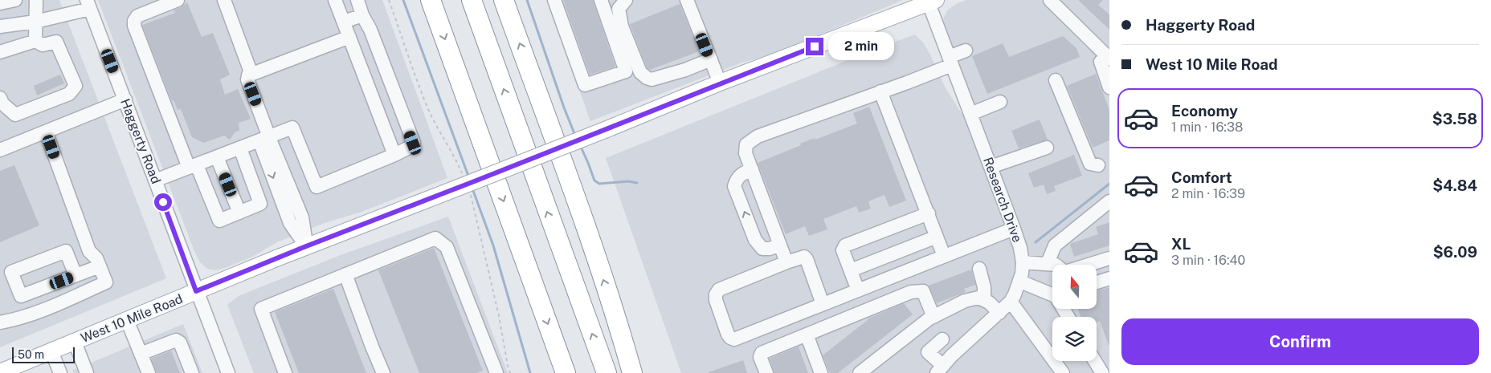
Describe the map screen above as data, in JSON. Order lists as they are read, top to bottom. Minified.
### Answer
{"streets":{"main road":["West 10 Mile Road"],"street":["Haggerty Road","Research Drive"]},"crossings":[["Haggerty Road","West 10 Mile Road"],["Research Drive","West 10 Mile Road"]],"scale_bar":"50 m","north":"top","page":{"banner":["Haggerty Road","West 10 Mile Road"],"bubble":"2 min","list":[{"name":"Economy","note":"1 min · 16:38","value":"$3.58"},{"name":"Comfort","note":"2 min · 16:39","value":"$4.84"},{"name":"XL","note":"3 min · 16:40","value":"$6.09"}],"buttons":"Confirm","scale":"50 m"}}
